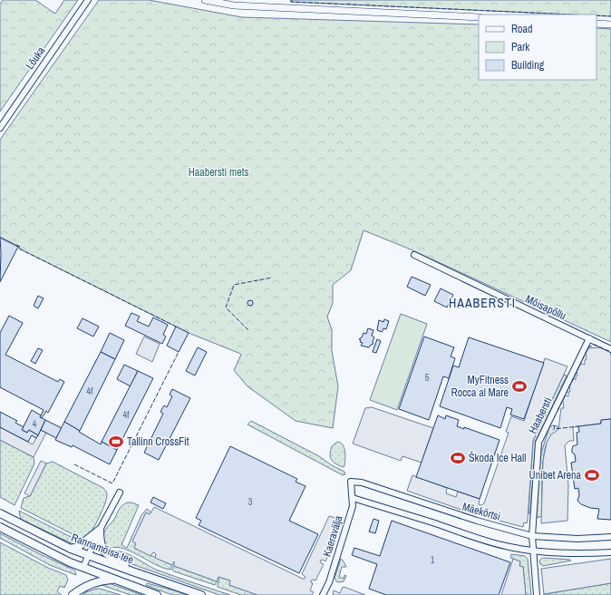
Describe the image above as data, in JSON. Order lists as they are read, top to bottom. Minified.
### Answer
{"streets":{"main road":["Rannamõisa tee"],"street":["Lõuka","Mõisapõllu","Haabersti","Mäekõrtsi","Kaeravälja"]},"crossings":[["Mõisapõllu","Haabersti"],["Haabersti","Mäekõrtsi"],["Mäekõrtsi","Kaeravälja"]],"districts":["HAABERSTI"],"parks":["Haabersti mets"],"places":{"sports":["MyFitness Rocca al Mare","Tallinn CrossFit","Škoda Ice Hall","Unibet Arena"]},"house_numbers":["5","4f","4f","4","3","1"],"legend":["Road","Park","Building"]}
